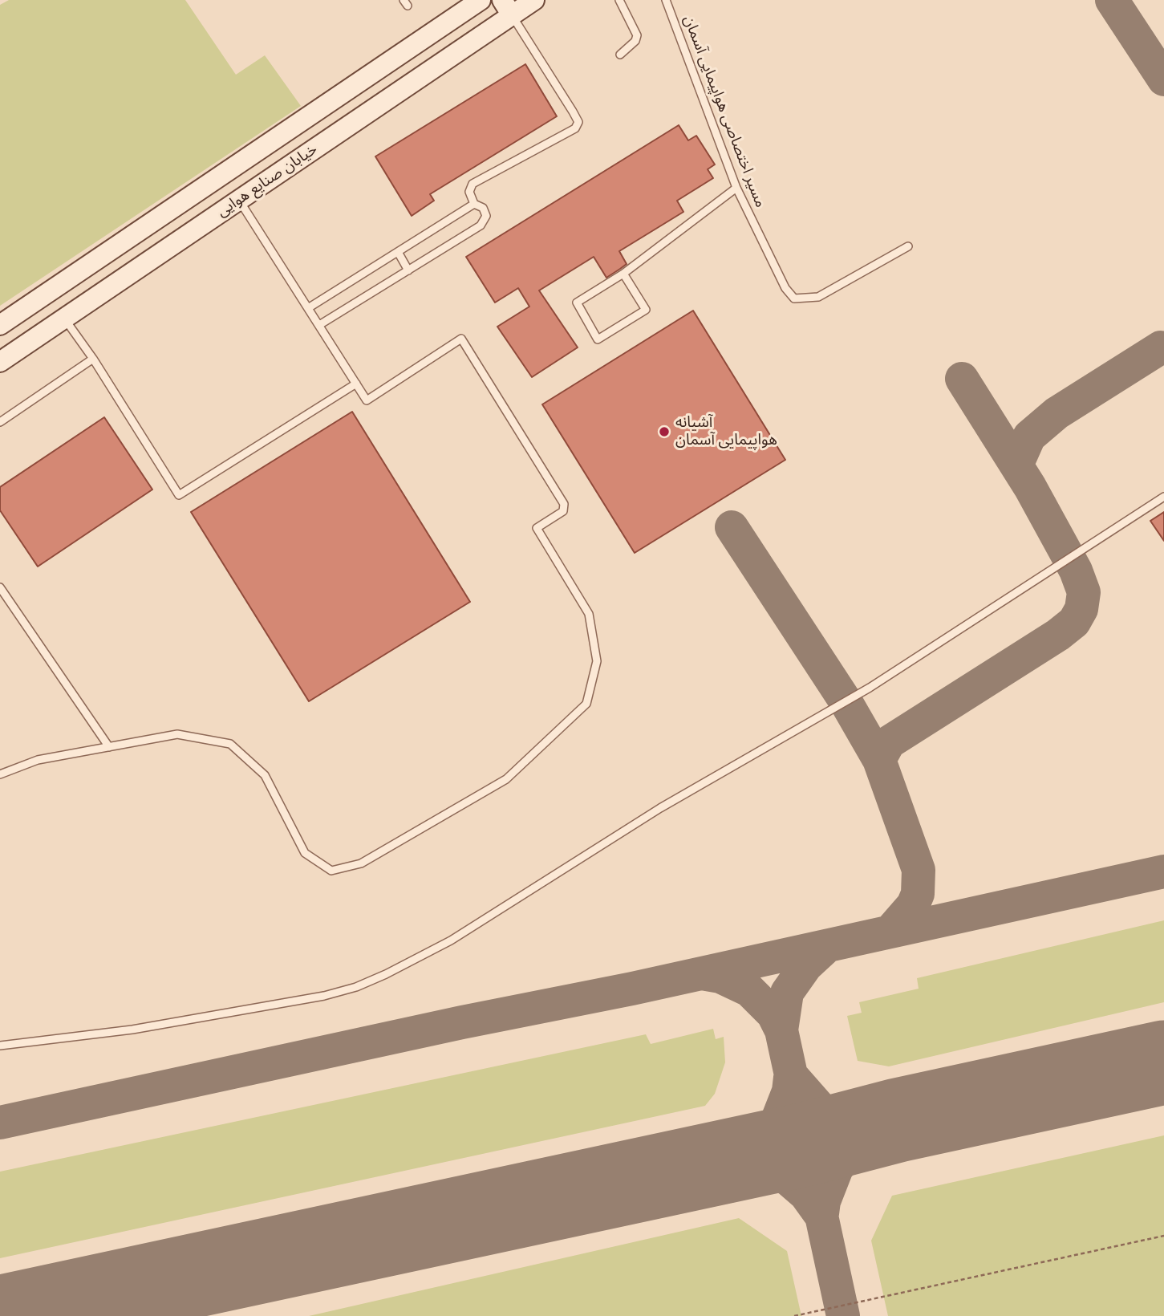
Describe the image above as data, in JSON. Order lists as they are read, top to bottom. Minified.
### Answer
{"streets":{"street":["خیابان صنایع هوایی"],"lane":["مسیر اختصاصی هواپیمایی آسمان"]},"places":["آشیانه هواپیمایی آسمان"]}
